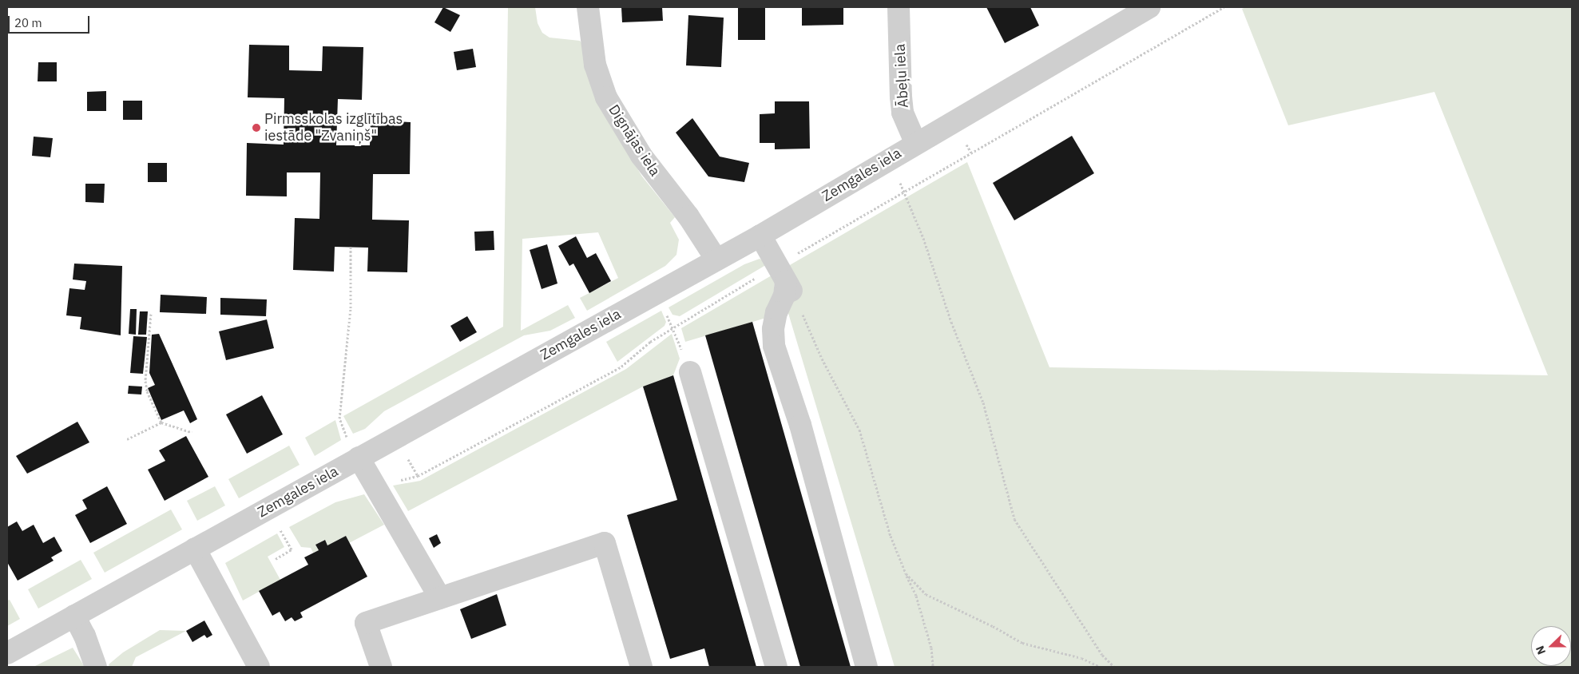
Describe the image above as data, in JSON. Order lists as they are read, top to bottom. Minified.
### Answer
{"streets":{"street":["Ābeļu iela","Dignājas iela","Zemgales iela"]},"crossings":[["Ābeļu iela","Zemgales iela"],["Dignājas iela","Zemgales iela"]],"places":["Pirmsskolas izglītības iestāde \"Zvaniņš\""],"scale_bar":"20 m","north":"left"}
